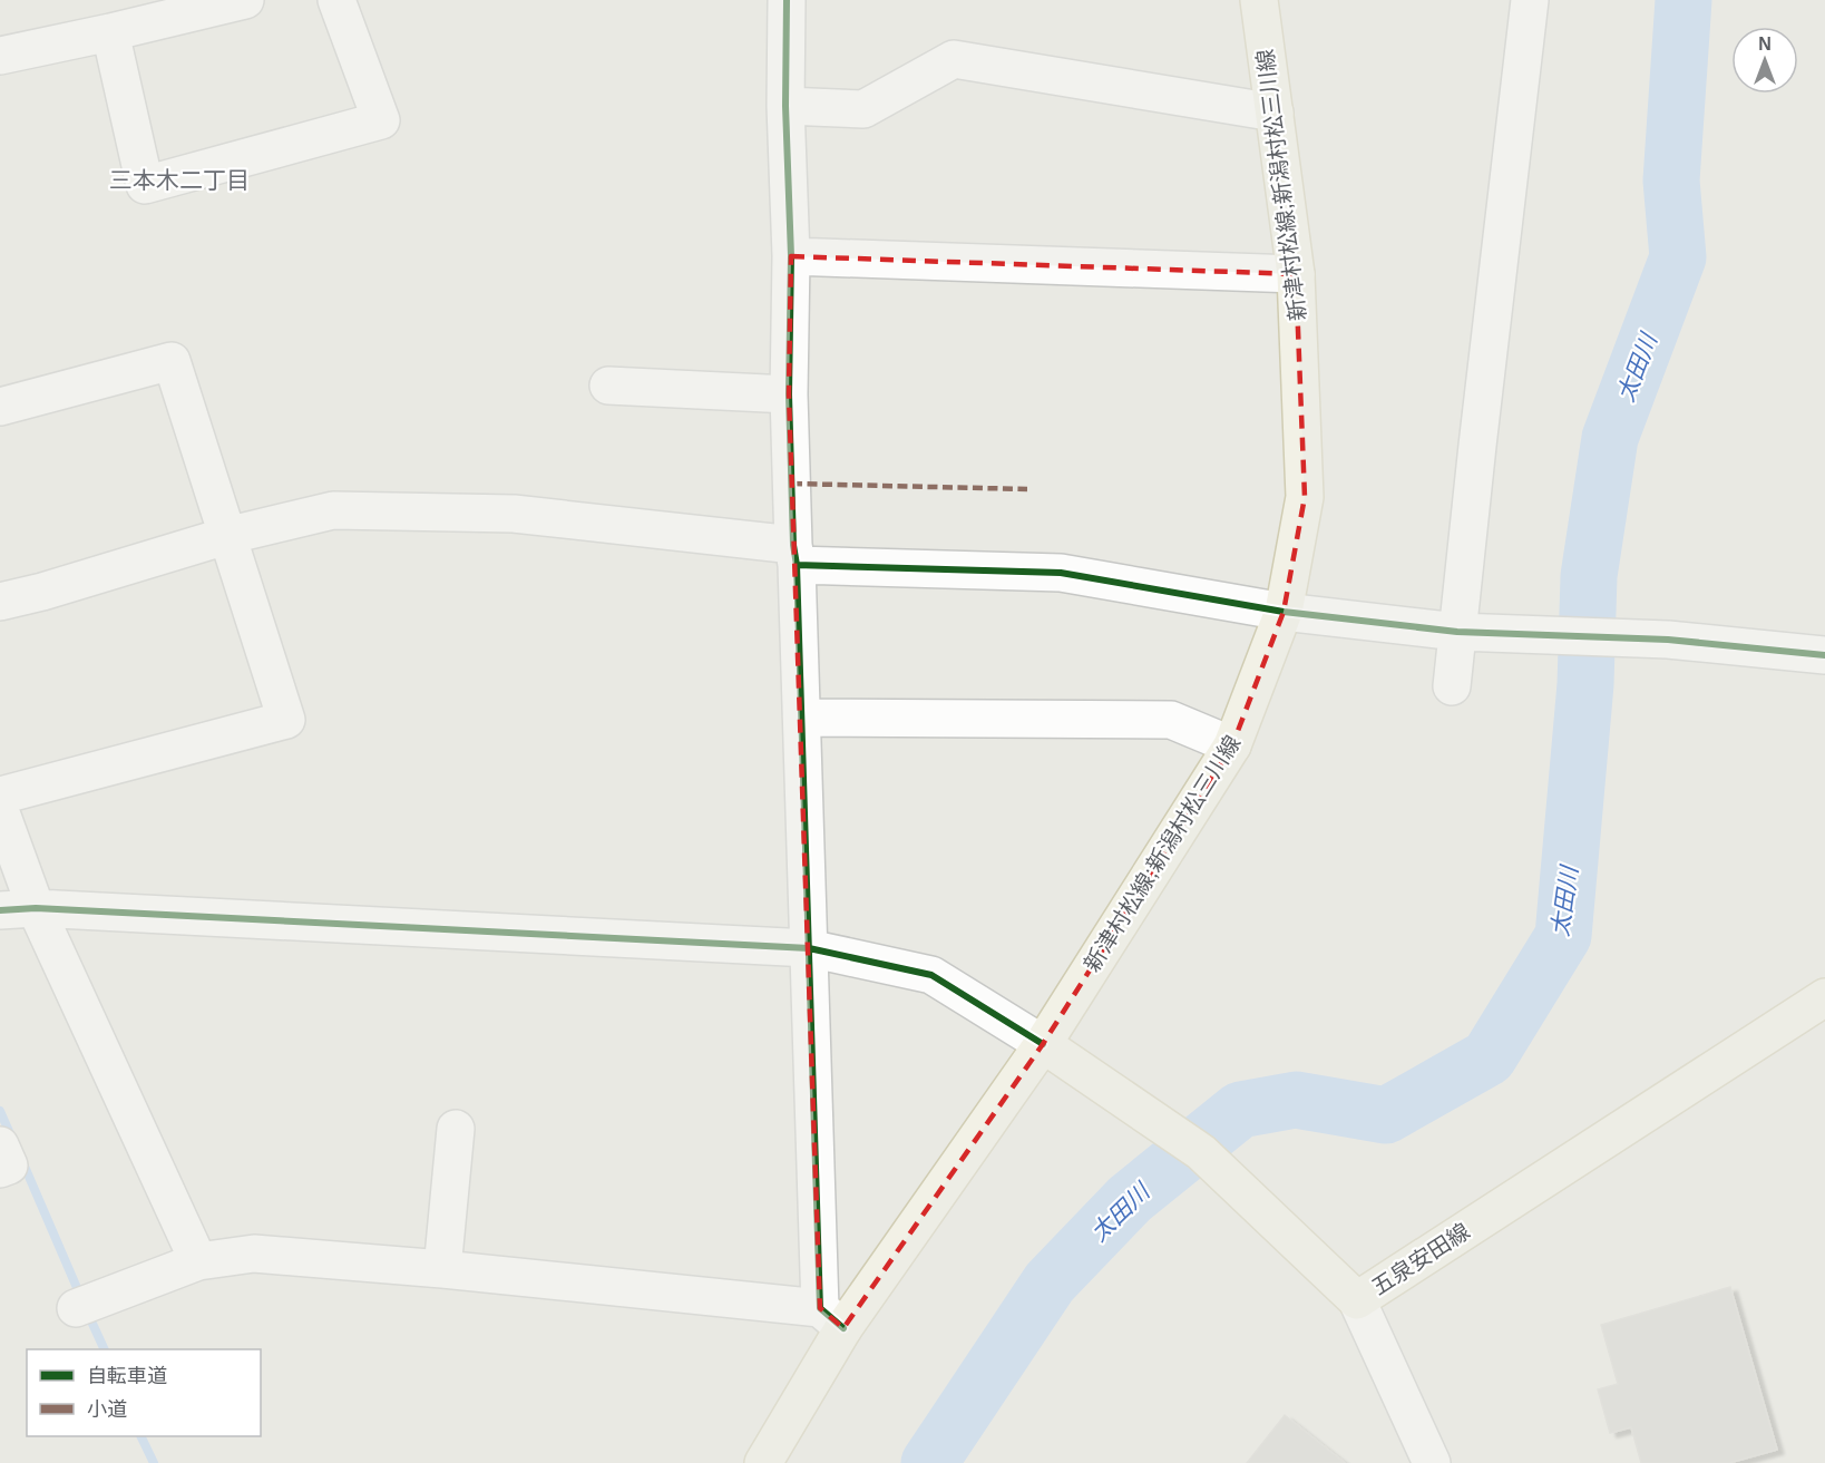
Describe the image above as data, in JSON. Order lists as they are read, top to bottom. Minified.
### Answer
{"streets":{"main road":["新津村松線;新潟村松三川線","五泉安田線"]},"crossings":[["新津村松線;新潟村松三川線","五泉安田線"]],"districts":["三本木二丁目"],"water":["太田川"],"legend":["自転車道","小道"],"north":"top"}
